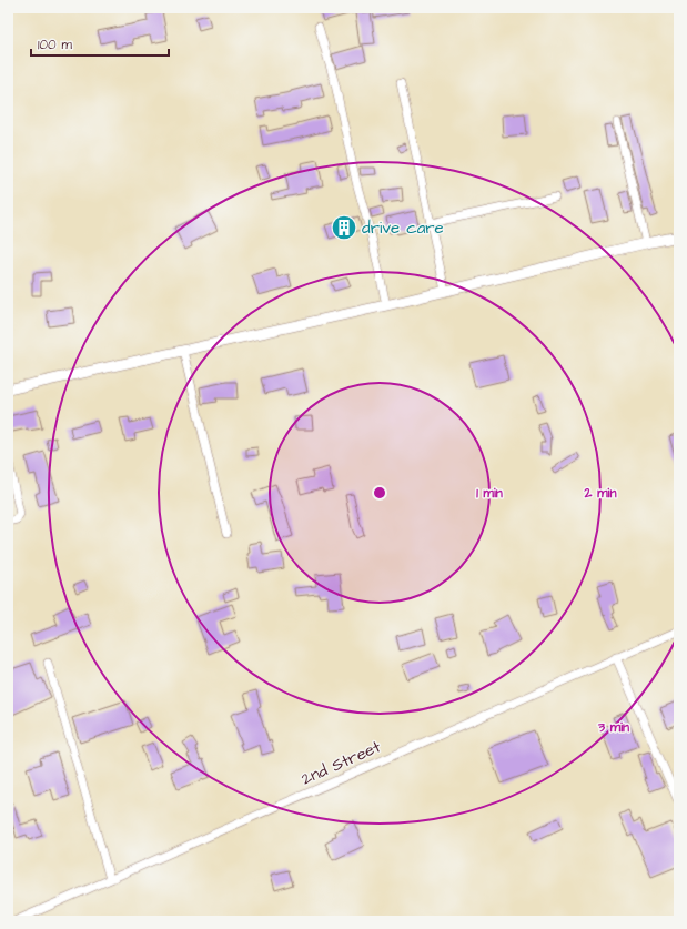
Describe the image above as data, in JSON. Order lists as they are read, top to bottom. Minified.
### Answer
{"streets":{"street":["2nd Street"]},"places":{"building":["drive care"]},"scale_bar":"100 m","rings":["1 min","2 min","3 min"]}
